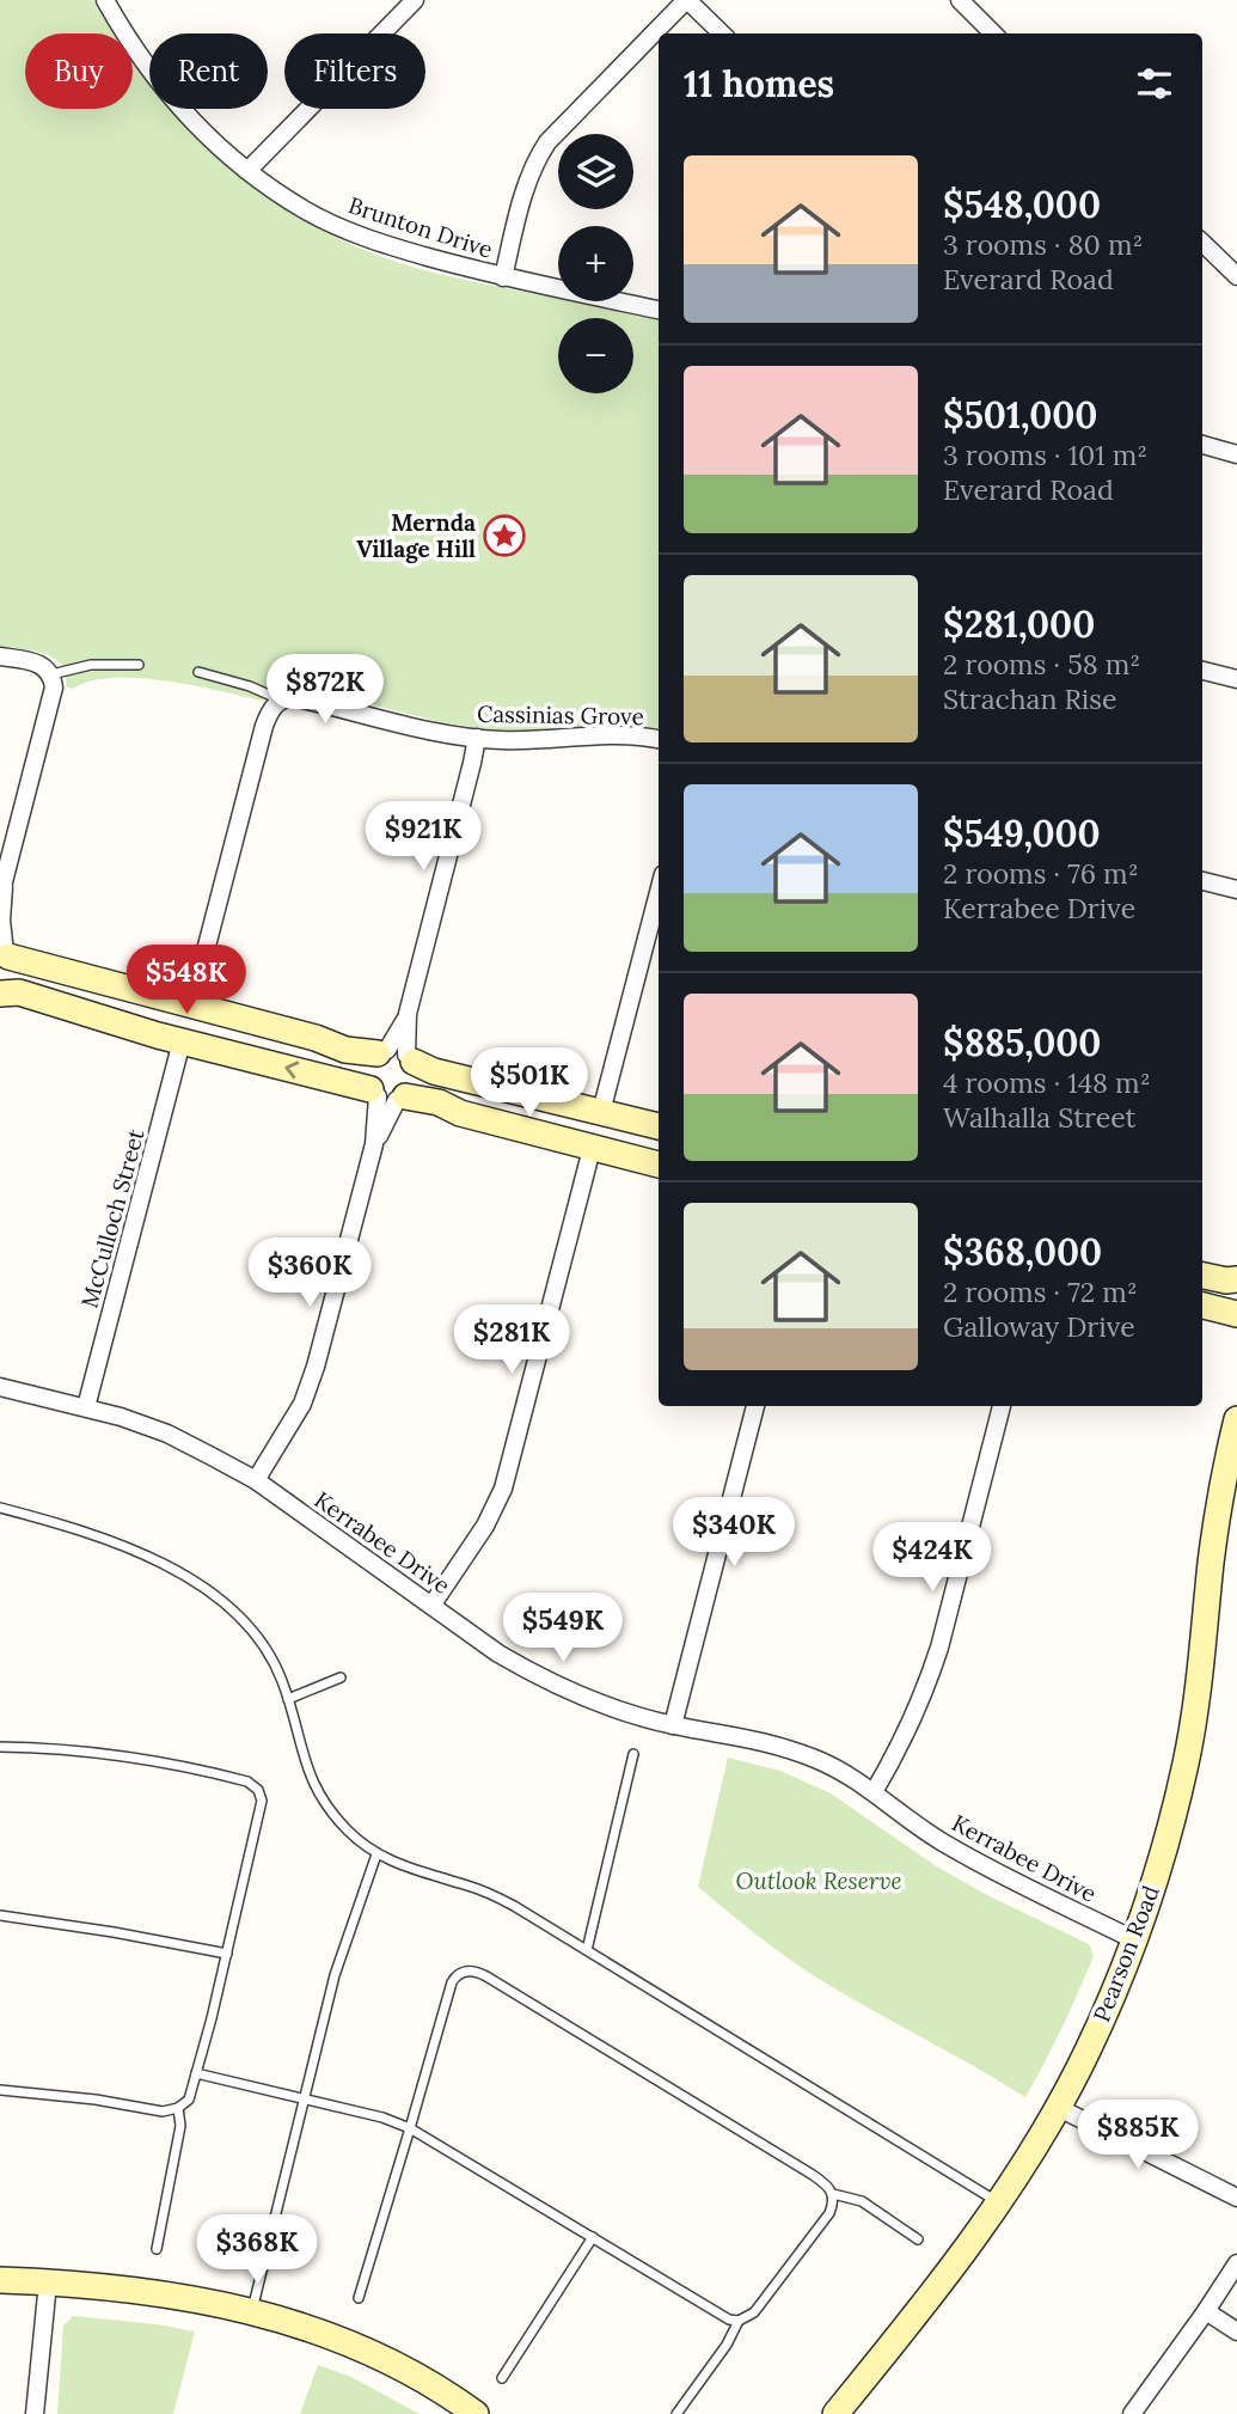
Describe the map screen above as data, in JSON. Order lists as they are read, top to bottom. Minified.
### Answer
{"streets":{"street":["Brunton Drive","Cassinias Grove","McCulloch Street","Kerrabee Drive","Pearson Road"]},"crossings":[["McCulloch Street","Kerrabee Drive"],["Kerrabee Drive","Pearson Road"]],"parks":["Outlook Reserve"],"places":{"place":["Mernda Village Hill"]},"page":{"chip":["Buy","Rent","Filters"],"heading":"11 homes","map_buttons":["+","−"],"list":[{"name":"$548,000","note":"3 rooms · 80 m² · Everard Road"},{"name":"$501,000","note":"3 rooms · 101 m² · Everard Road"},{"name":"$281,000","note":"2 rooms · 58 m² · Strachan Rise"},{"name":"$549,000","note":"2 rooms · 76 m² · Kerrabee Drive"},{"name":"$885,000","note":"4 rooms · 148 m² · Walhalla Street"},{"name":"$368,000","note":"2 rooms · 72 m² · Galloway Drive"}],"price":["$872K","$921K","$548K","$501K","$360K","$281K","$340K","$424K","$549K","$885K","$368K"]}}
